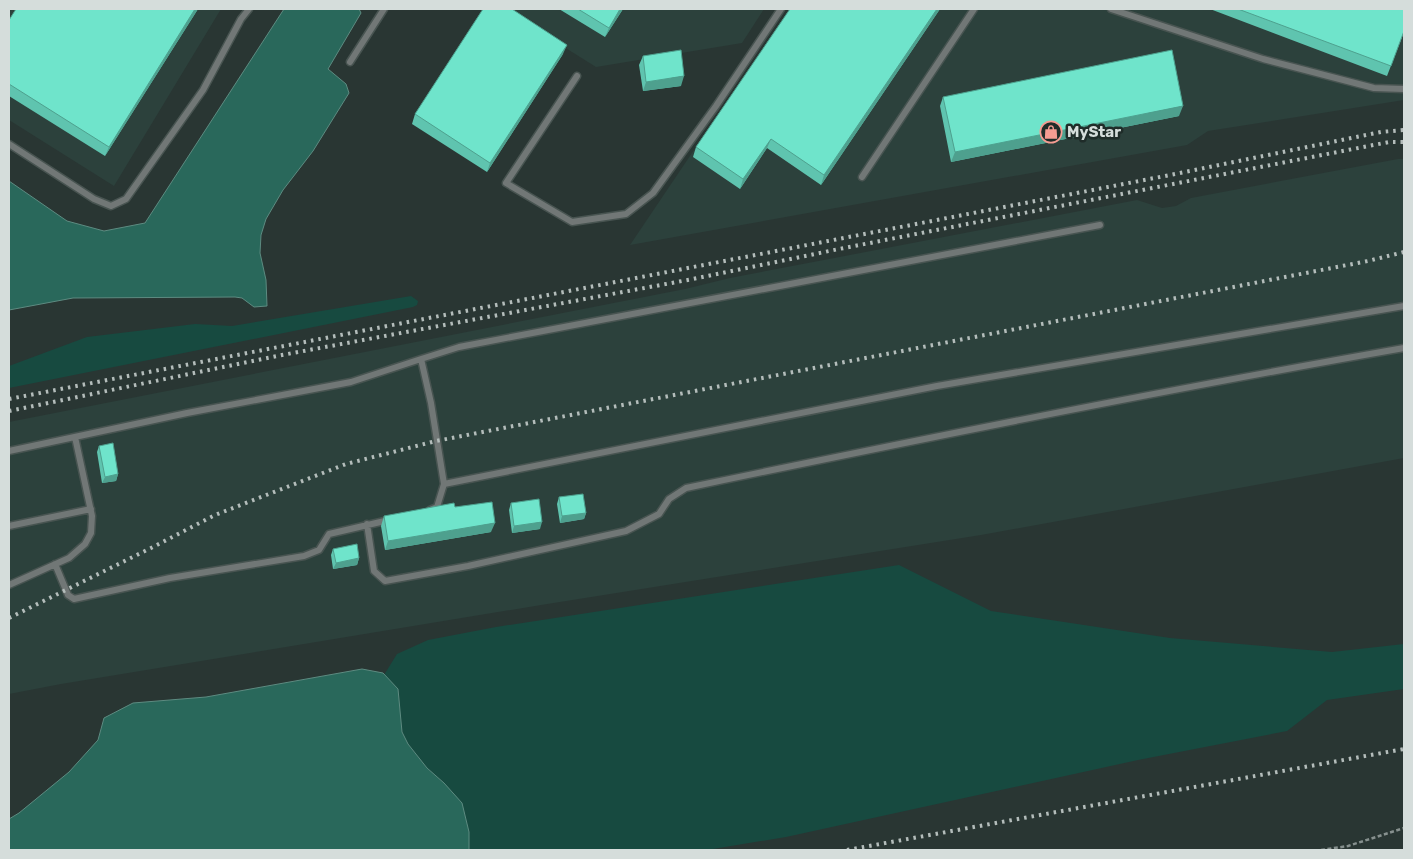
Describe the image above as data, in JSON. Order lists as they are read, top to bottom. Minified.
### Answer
{"places":{"shop":["MyStar"]}}
